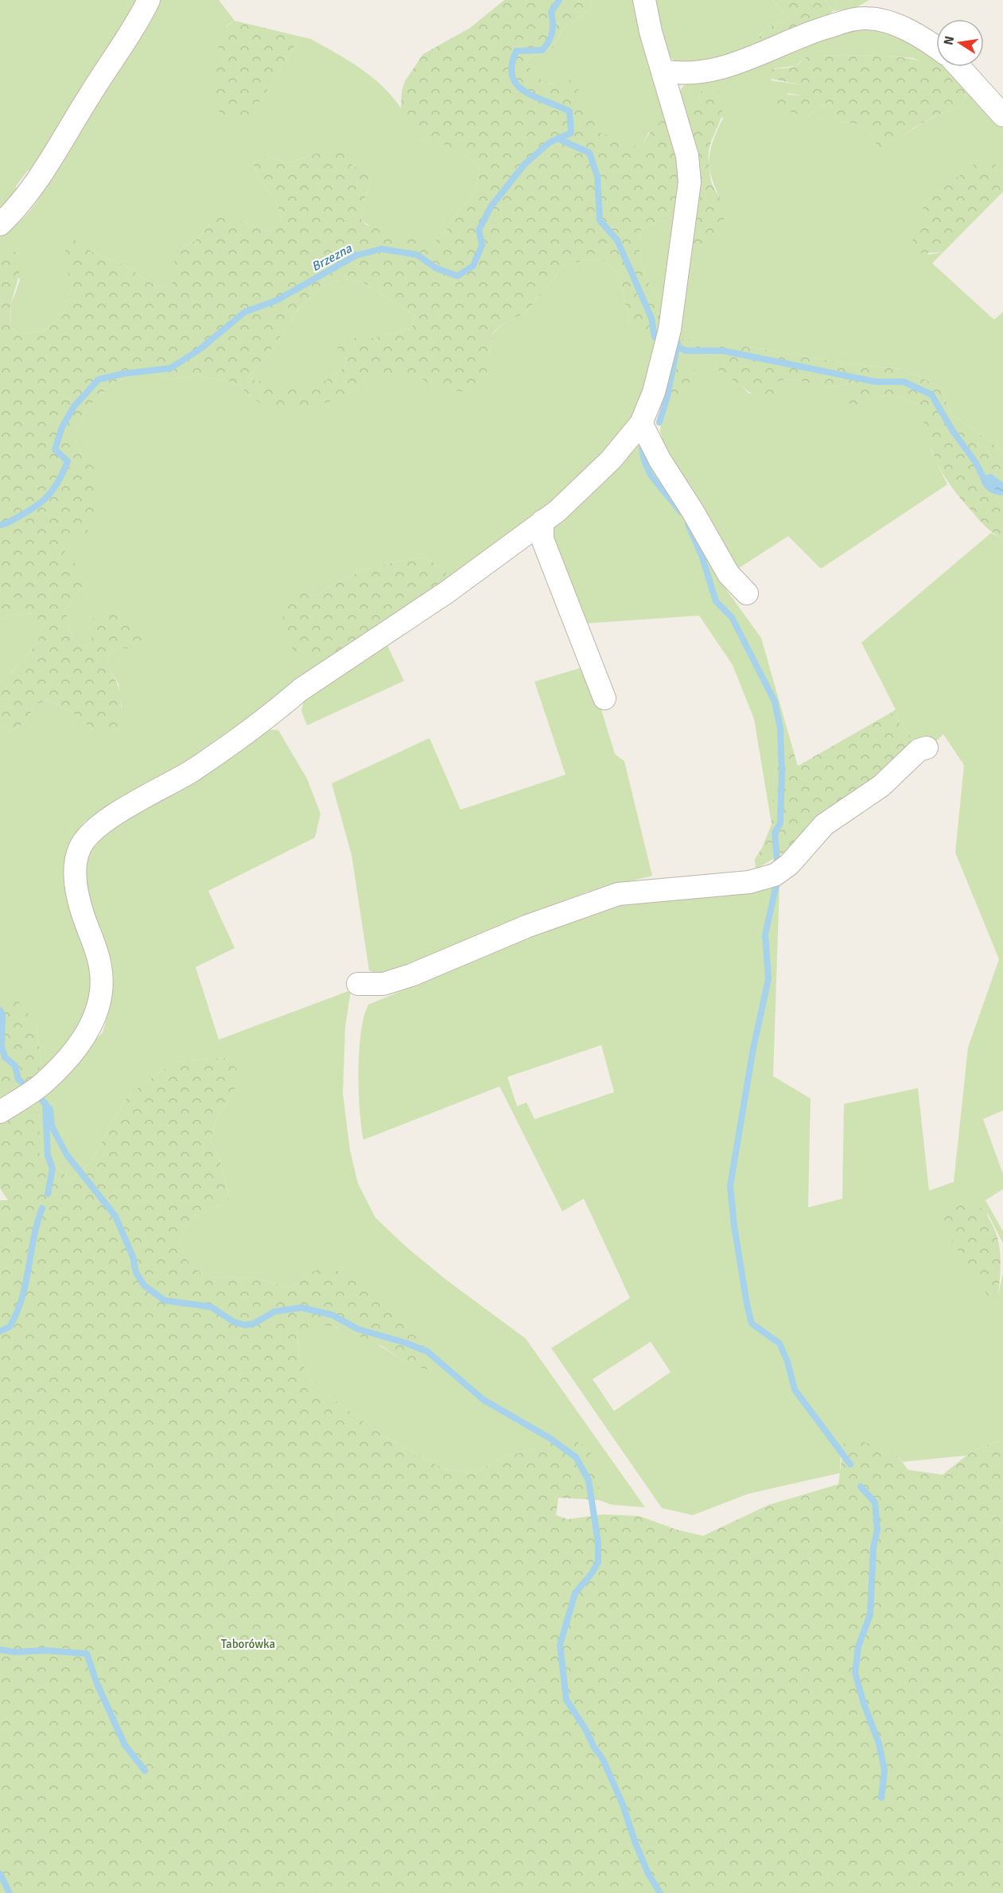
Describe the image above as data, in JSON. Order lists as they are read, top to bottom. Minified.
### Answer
{"water":["Brzezna"],"parks":["Taborówka"],"north":"left"}
